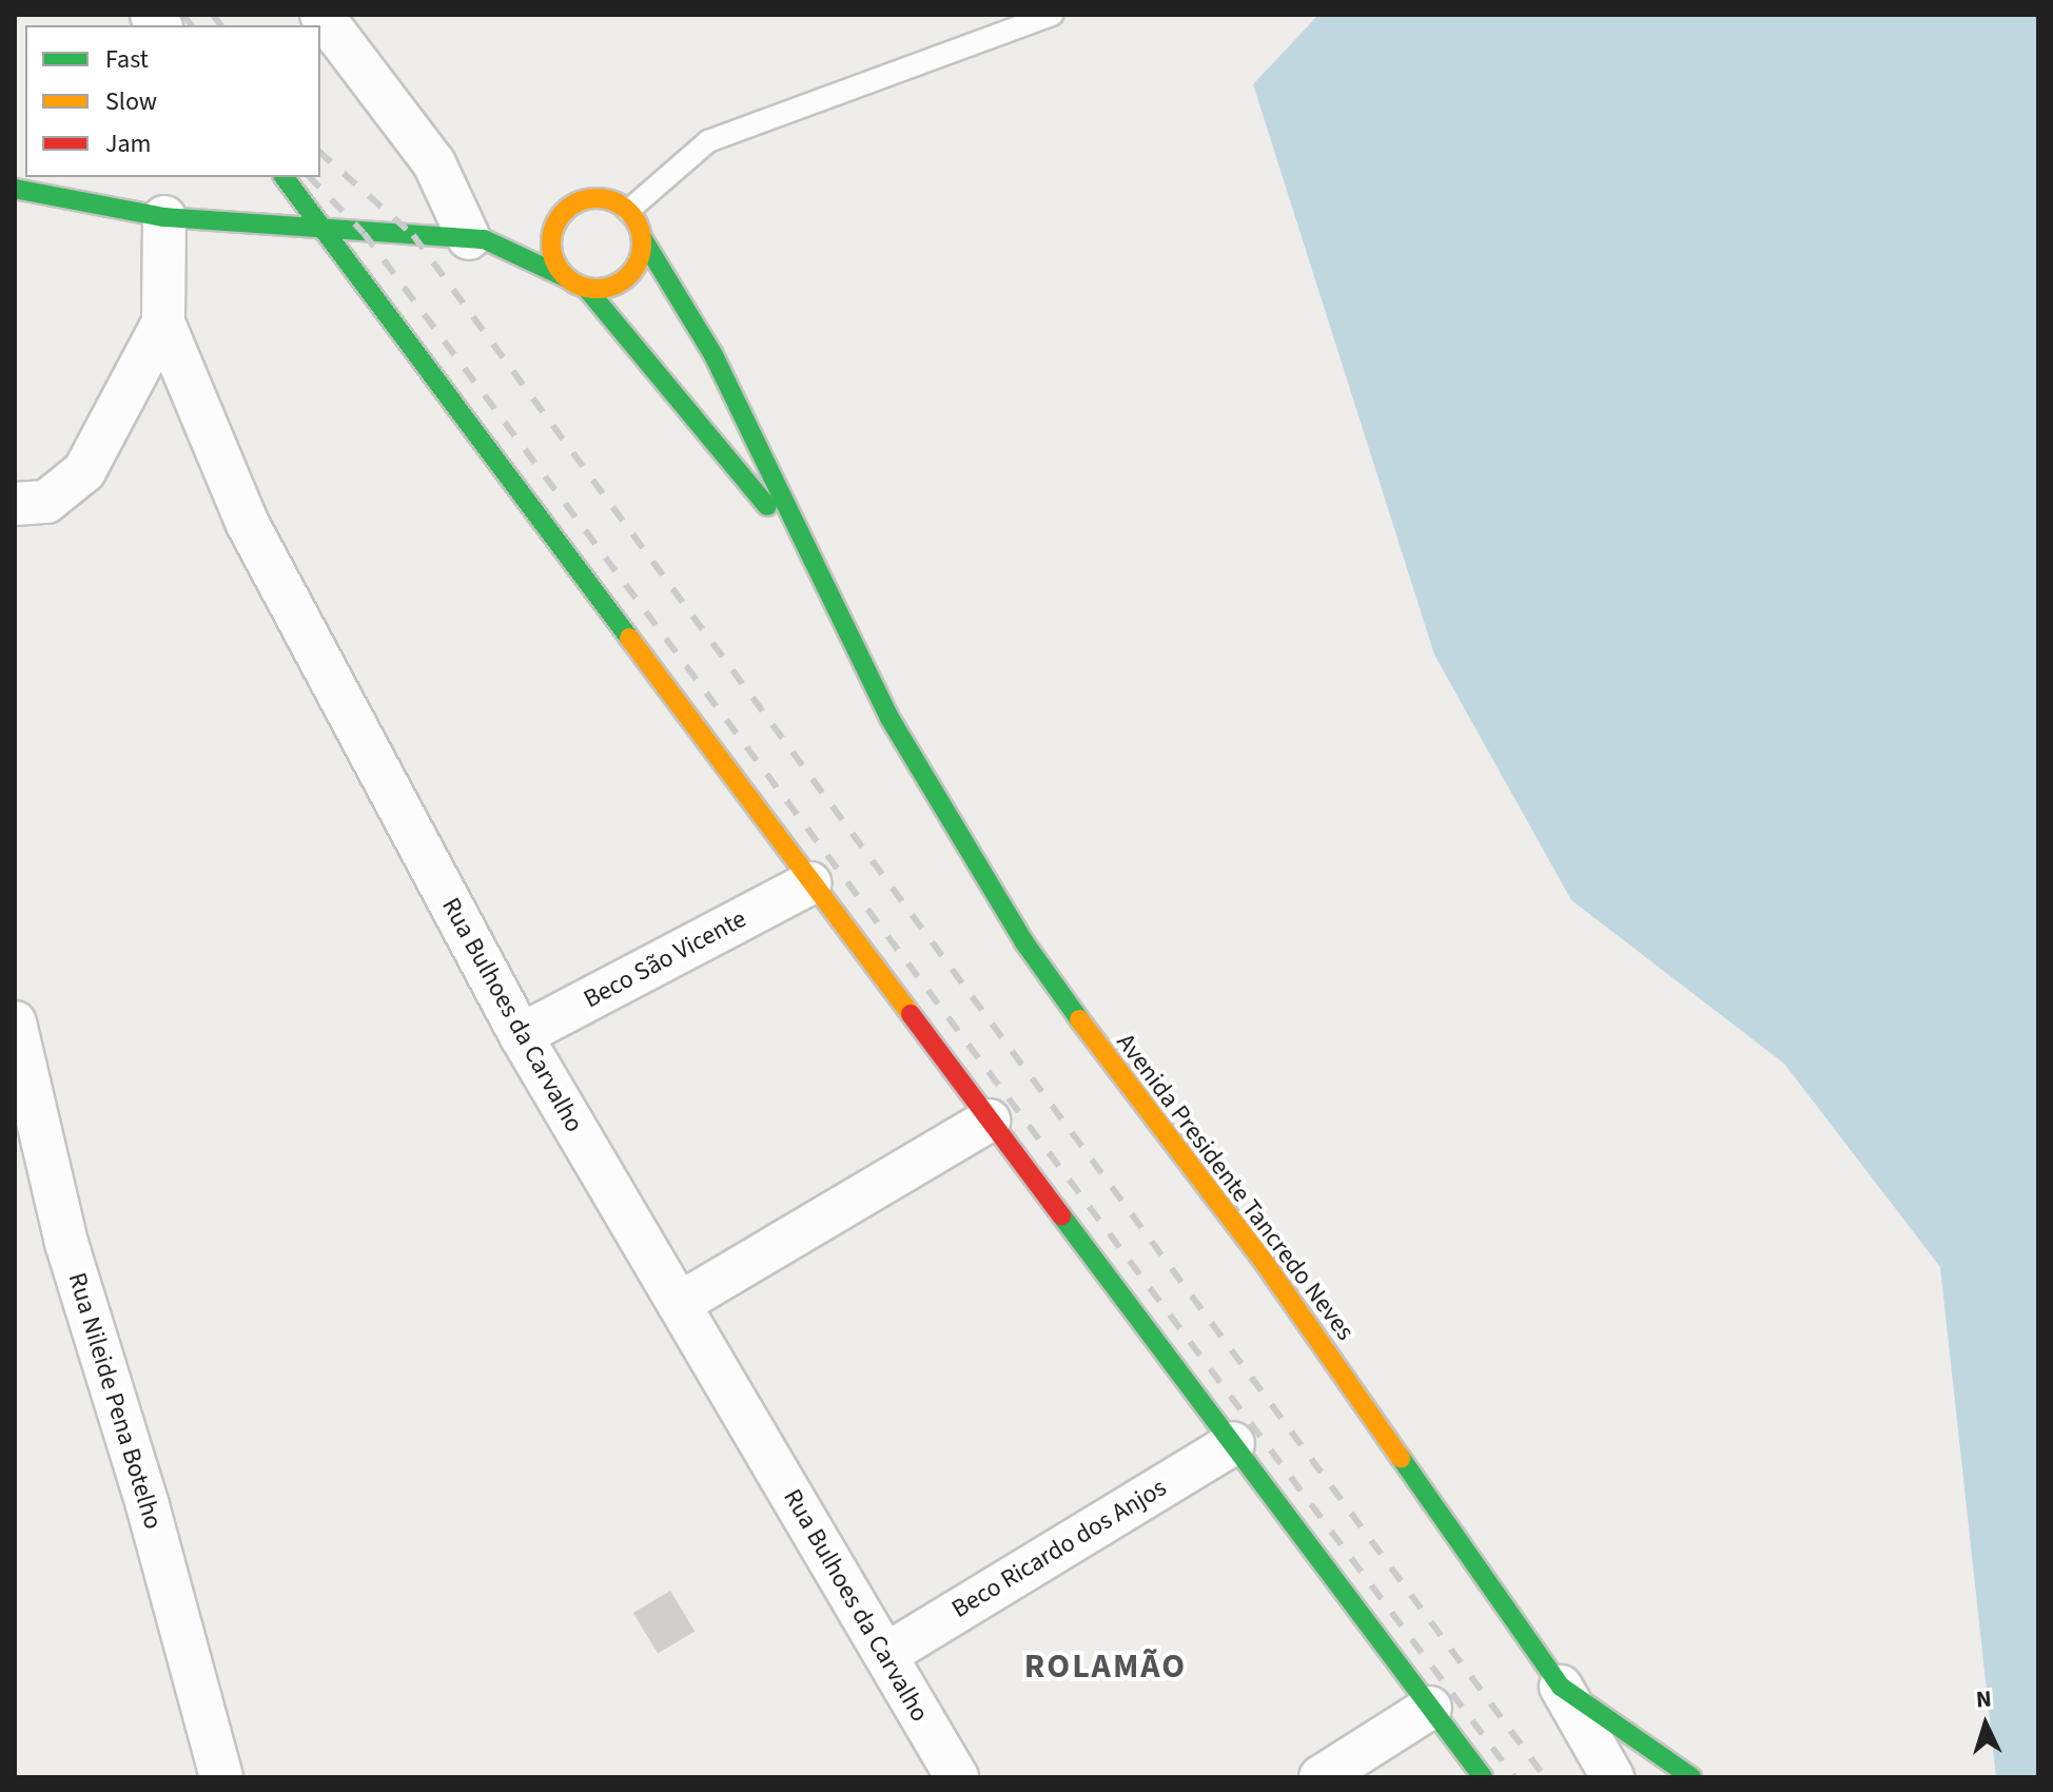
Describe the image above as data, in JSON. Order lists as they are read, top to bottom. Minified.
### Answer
{"streets":{"main road":["Avenida Presidente Tancredo Neves"],"street":["Beco São Vicente","Rua Bulhoes da Carvalho","Rua Nileide Pena Botelho","Beco Ricardo dos Anjos"]},"crossings":[["Beco São Vicente","Rua Bulhoes da Carvalho"],["Rua Bulhoes da Carvalho","Beco Ricardo dos Anjos"]],"districts":["ROLAMÃO"],"legend":["Fast","Slow","Jam"],"north":"top"}
